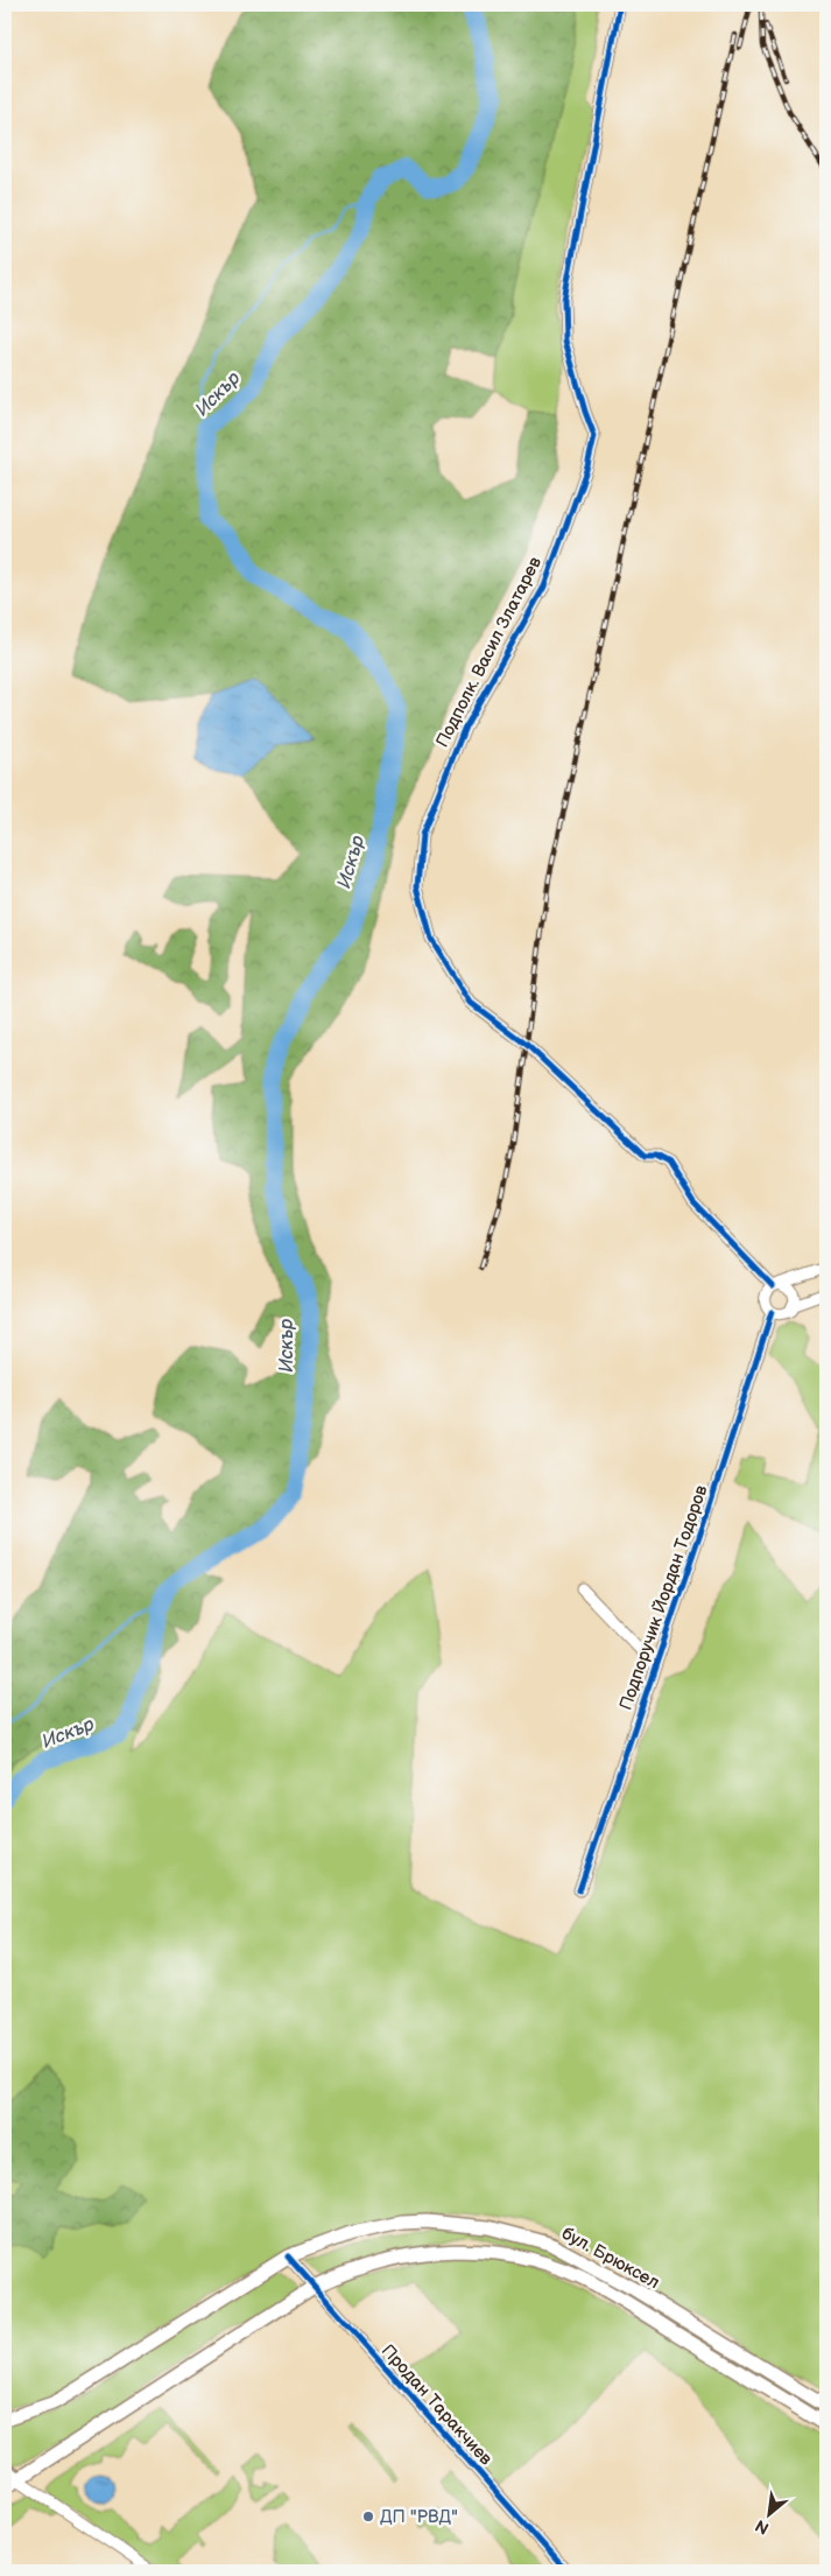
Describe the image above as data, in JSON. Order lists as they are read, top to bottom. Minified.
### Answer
{"streets":{"main road":["бул. Брюксел"],"street":["Подполк. Васил Златарев","Подпоручик Йордан Тодоров","Продан Таракчиев"]},"crossings":[["Подполк. Васил Златарев","Подпоручик Йордан Тодоров"],["бул. Брюксел","Продан Таракчиев"]],"water":["Искър"],"places":["ДП \"РВД\""],"north":"bottom left"}
